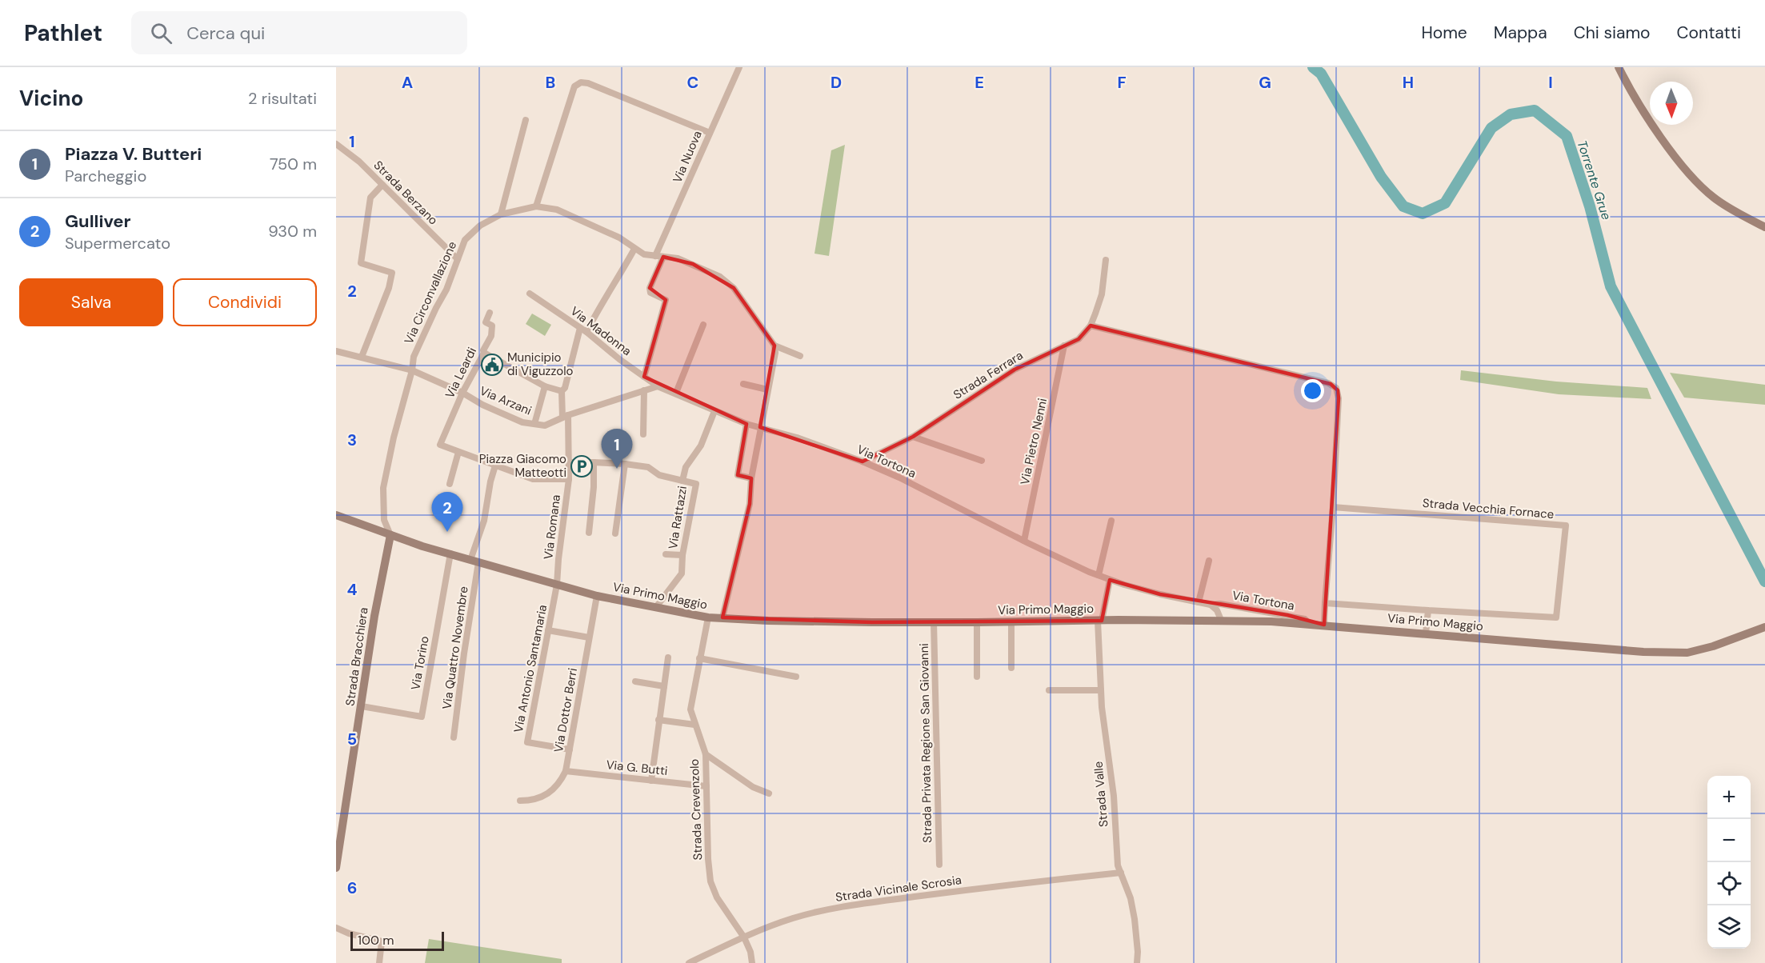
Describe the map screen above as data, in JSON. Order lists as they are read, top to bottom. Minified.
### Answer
{"streets":{"main road":["Via Primo Maggio","Strada Bracchiera"],"street":["Via Nuova","Strada Berzano","Via Circonvallazione","Via Madonna","Via Leardi","Strada Ferrara","Via Arzani","Via Pietro Nenni","Via Tortona","Strada Vecchia Fornace","Via Rattazzi","Via Romana","Via Quattro Novembre","Via Torino","Via Antonio Santamaria","Via Dottor Berri","Strada Privata Regione San Giovanni","Via G. Butti","Strada Valle","Strada Crevenzolo","Strada Vicinale Scrosia"]},"crossings":[["Via Nuova","Via Circonvallazione"],["Strada Berzano","Via Circonvallazione"],["Via Circonvallazione","Via Arzani"],["Via Circonvallazione","Via Primo Maggio"],["Via Circonvallazione","Strada Bracchiera"],["Via Madonna","Via Arzani"],["Via Madonna","Via Tortona"],["Via Leardi","Via Arzani"],["Strada Ferrara","Via Pietro Nenni"],["Strada Ferrara","Via Tortona"],["Via Arzani","Via Tortona"],["Via Arzani","Via Romana"],["Via Pietro Nenni","Via Tortona"],["Via Tortona","Via Rattazzi"],["Via Tortona","Via Primo Maggio"],["Via Tortona","Strada Valle"],["Via Rattazzi","Via Primo Maggio"],["Via Romana","Via Primo Maggio"],["Via Romana","Via Antonio Santamaria"],["Via Primo Maggio","Via Quattro Novembre"],["Via Primo Maggio","Strada Bracchiera"],["Via Primo Maggio","Via Torino"],["Via Primo Maggio","Via Antonio Santamaria"],["Via Primo Maggio","Via Dottor Berri"],["Via Primo Maggio","Strada Privata Regione San Giovanni"],["Via Primo Maggio","Strada Valle"],["Via Primo Maggio","Strada Crevenzolo"],["Strada Bracchiera","Via Torino"],["Via Antonio Santamaria","Via Dottor Berri"],["Via Dottor Berri","Via G. Butti"],["Via G. Butti","Strada Crevenzolo"],["Strada Valle","Strada Vicinale Scrosia"],["Strada Crevenzolo","Strada Vicinale Scrosia"]],"water":["Torrente Grue"],"places":{"public building":["Municipio di Viguzzolo"],"parking":["Piazza Giacomo Matteotti"]},"scale_bar":"100 m","north":"bottom","page":{"header":"Pathlet","search":"Cerca qui","nav":["Home","Mappa","Chi siamo","Contatti"],"heading":["Vicino","2 risultati"],"list":[{"mark":"1","name":"Piazza V. Butteri","note":"Parcheggio","value":"750 m"},{"mark":"2","name":"Gulliver","note":"Supermercato","value":"930 m"}],"buttons":["Salva","Condividi"],"pins":["1","2"],"map_buttons":["+","−"],"scale":"100 m"},"grid":{"columns":["A","B","C","D","E","F","G","H","I"],"rows":["1","2","3","4","5","6"]}}
